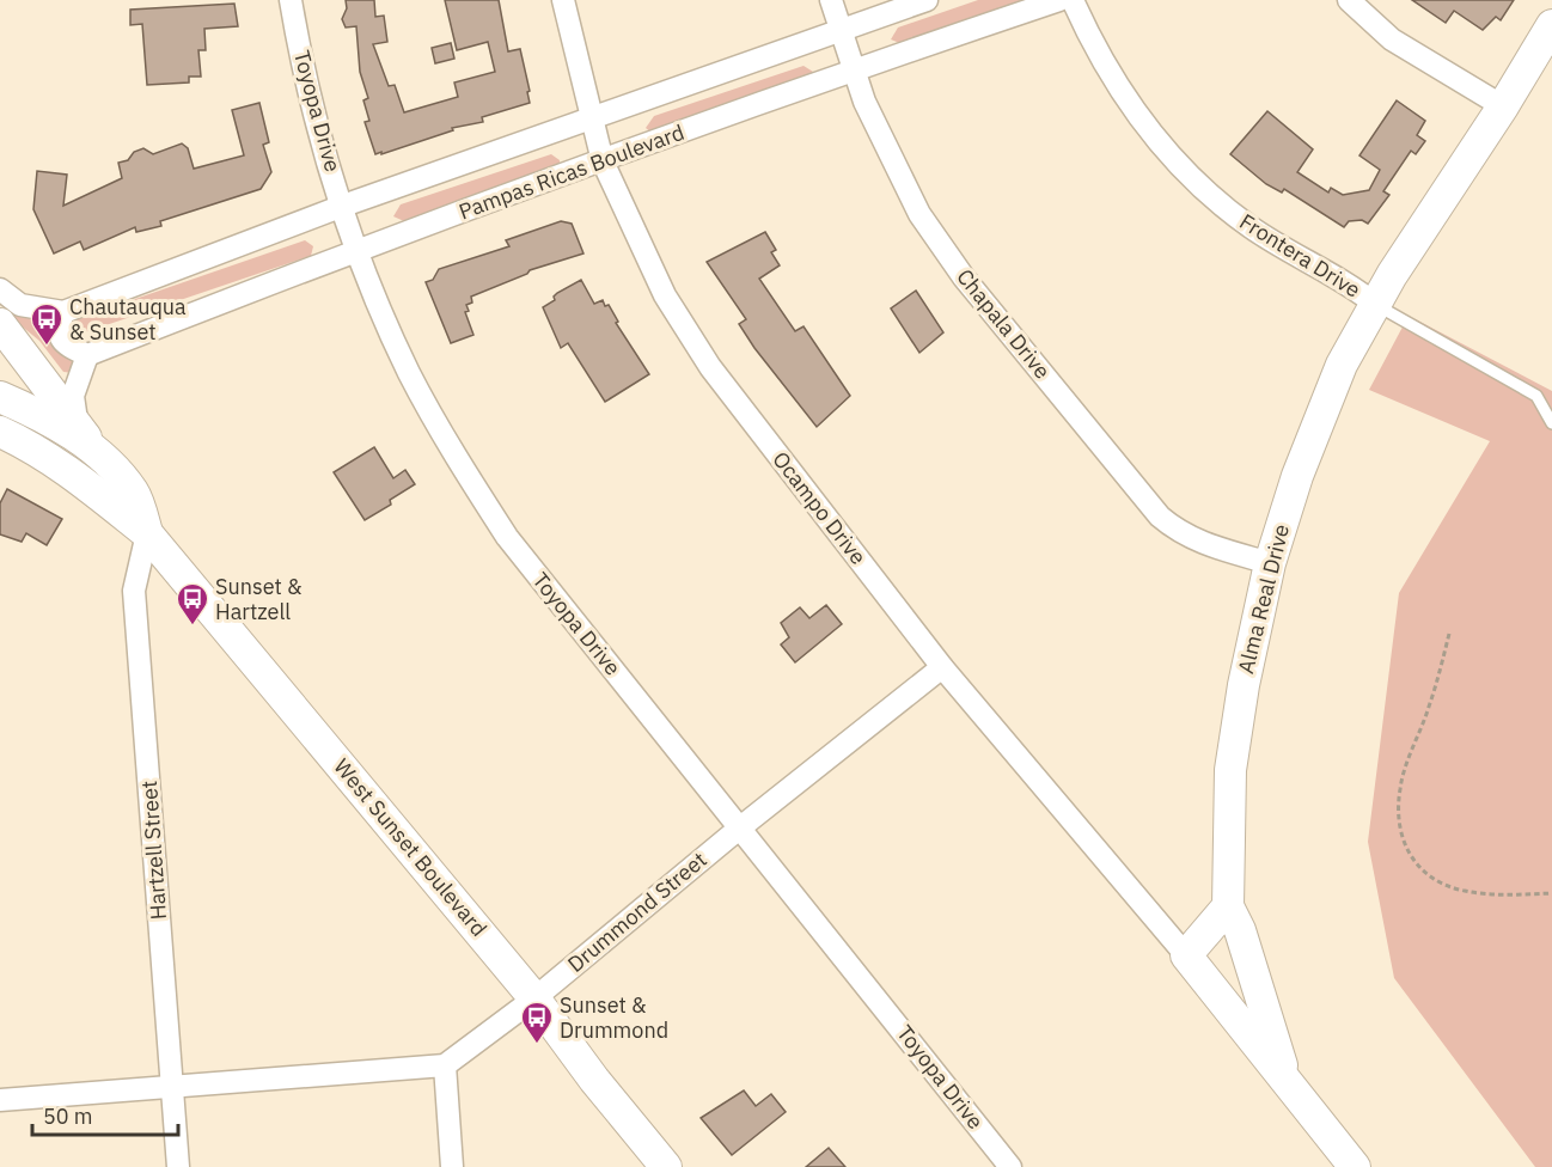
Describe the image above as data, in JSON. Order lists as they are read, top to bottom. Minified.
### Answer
{"streets":{"street":["Toyopa Drive","Pampas Ricas Boulevard","Frontera Drive","Chapala Drive","Ocampo Drive","Alma Real Drive","West Sunset Boulevard","Hartzell Street","Drummond Street"]},"crossings":[["Toyopa Drive","Pampas Ricas Boulevard"],["Toyopa Drive","Drummond Street"],["Pampas Ricas Boulevard","Chapala Drive"],["Pampas Ricas Boulevard","Ocampo Drive"],["Frontera Drive","Alma Real Drive"],["Chapala Drive","Alma Real Drive"],["Ocampo Drive","Drummond Street"],["West Sunset Boulevard","Hartzell Street"],["West Sunset Boulevard","Drummond Street"]],"places":{"bus stop":["Chautauqua & Sunset","Sunset & Hartzell","Sunset & Drummond"]},"scale_bar":"50 m"}
